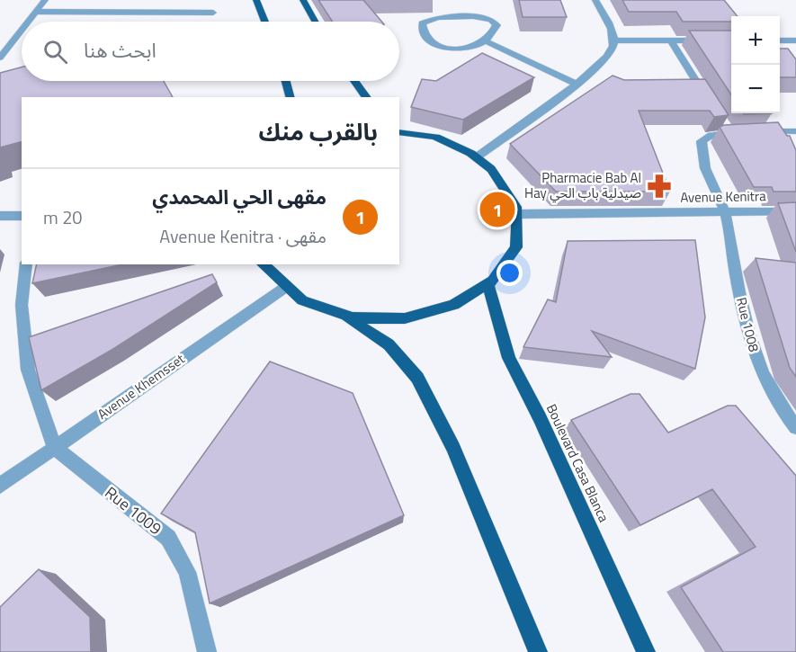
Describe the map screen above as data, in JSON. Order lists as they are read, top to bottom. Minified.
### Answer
{"streets":{"main road":["Boulevard Casa Blanca"],"street":["Avenue Kenitra","Rue 1008","Avenue Khemsset","Rue 1009"]},"crossings":[["Avenue Kenitra","Rue 1008"],["Avenue Khemsset","Rue 1009"]],"places":{"pharmacy":["Pharmacie Bab Al Hay صيدلية باب الحي"]},"page":{"map_buttons":["+","−"],"search":"ابحث هنا","heading":"بالقرب منك","list":[{"mark":"1","name":"مقهى الحي المحمدي","note":"مقهى · Avenue Kenitra","value":"20 m"}],"pins":"1"}}
